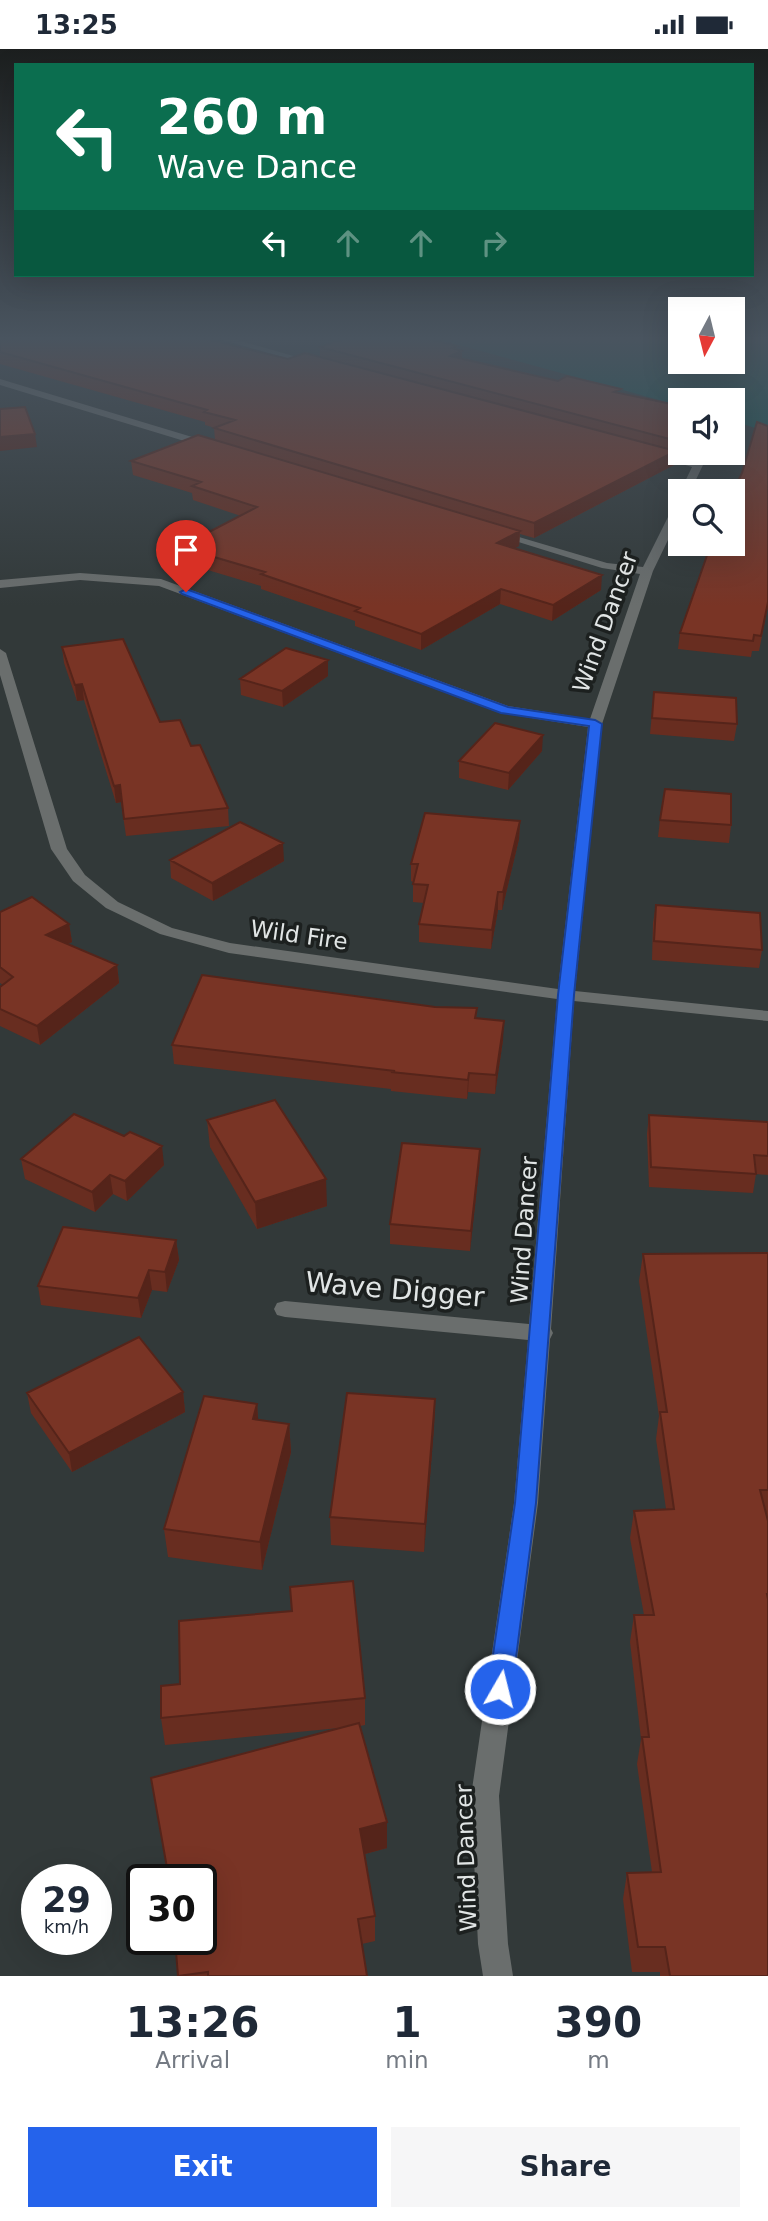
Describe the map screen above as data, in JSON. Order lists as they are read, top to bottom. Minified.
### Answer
{"streets":{"street":["Wind Dancer","Wild Fire","Wave Digger"]},"crossings":[["Wind Dancer","Wild Fire"],["Wind Dancer","Wave Digger"]],"north":"bottom","page":{"status":"13:25","turn":["260 m","Wave Dance"],"speed":"29 km/h","limit":"30","eta":["13:26","Arrival","1","min","390","m"],"buttons":["Exit","Share"]}}
